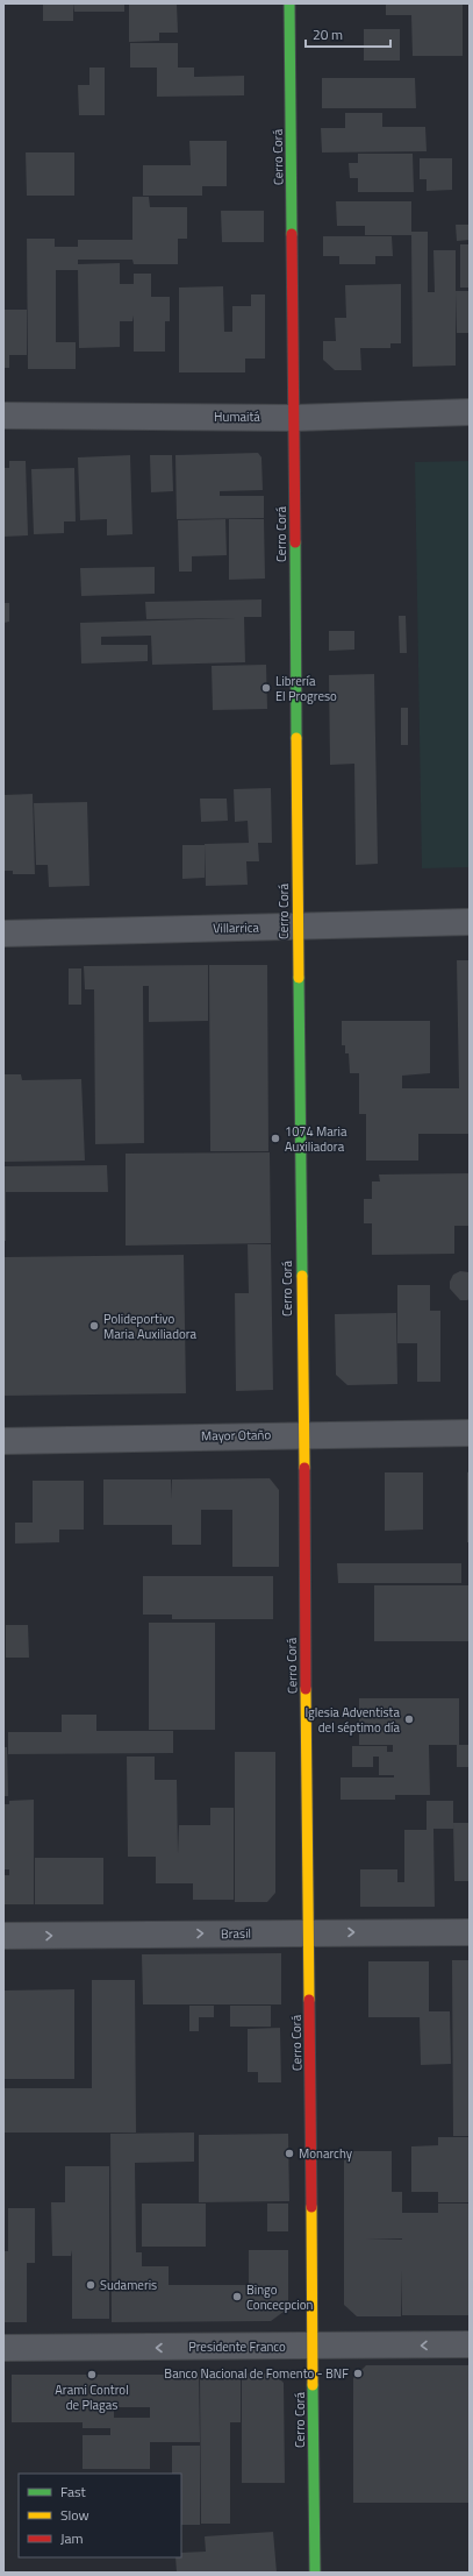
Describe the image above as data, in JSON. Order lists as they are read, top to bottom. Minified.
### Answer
{"streets":{"street":["Cerro Corá","Humaitá","Villarrica","Mayor Otaño","Brasil","Presidente Franco"]},"crossings":[["Cerro Corá","Humaitá"],["Cerro Corá","Villarrica"],["Cerro Corá","Mayor Otaño"],["Cerro Corá","Brasil"],["Cerro Corá","Presidente Franco"]],"one_way":["Brasil","Presidente Franco"],"places":["Librería El Progreso","1074 Maria Auxiliadora","Polideportivo Maria Auxiliadora","Iglesia Adventista del séptimo día","Monarchy","Sudameris","Bingo Concecpcion","Banco Nacional de Fomento - BNF","Arami Control de Plagas"],"legend":["Fast","Slow","Jam"],"scale_bar":"20 m"}
